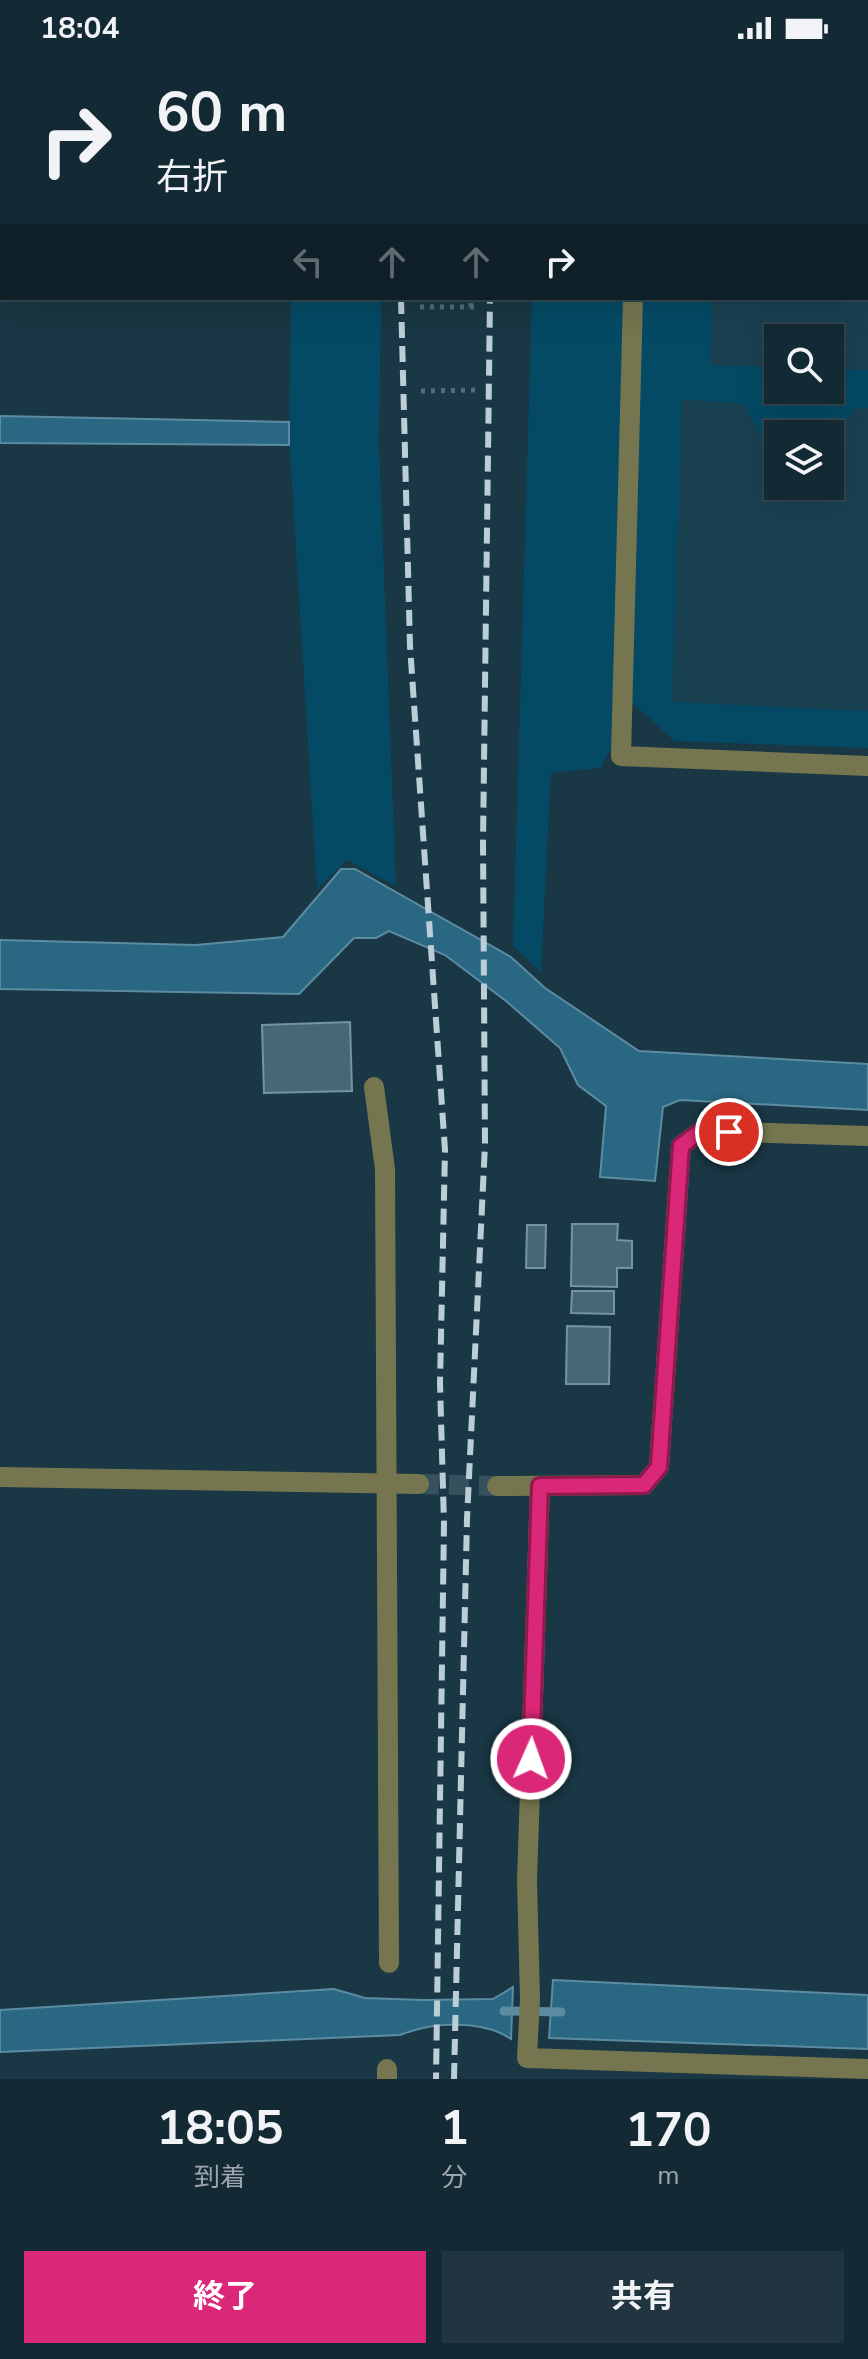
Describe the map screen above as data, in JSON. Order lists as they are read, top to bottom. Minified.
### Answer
{"page":{"status":"18:04","turn":["60 m","右折"],"eta":["18:05","到着","1","分","170","m"],"buttons":["終了","共有"]}}
